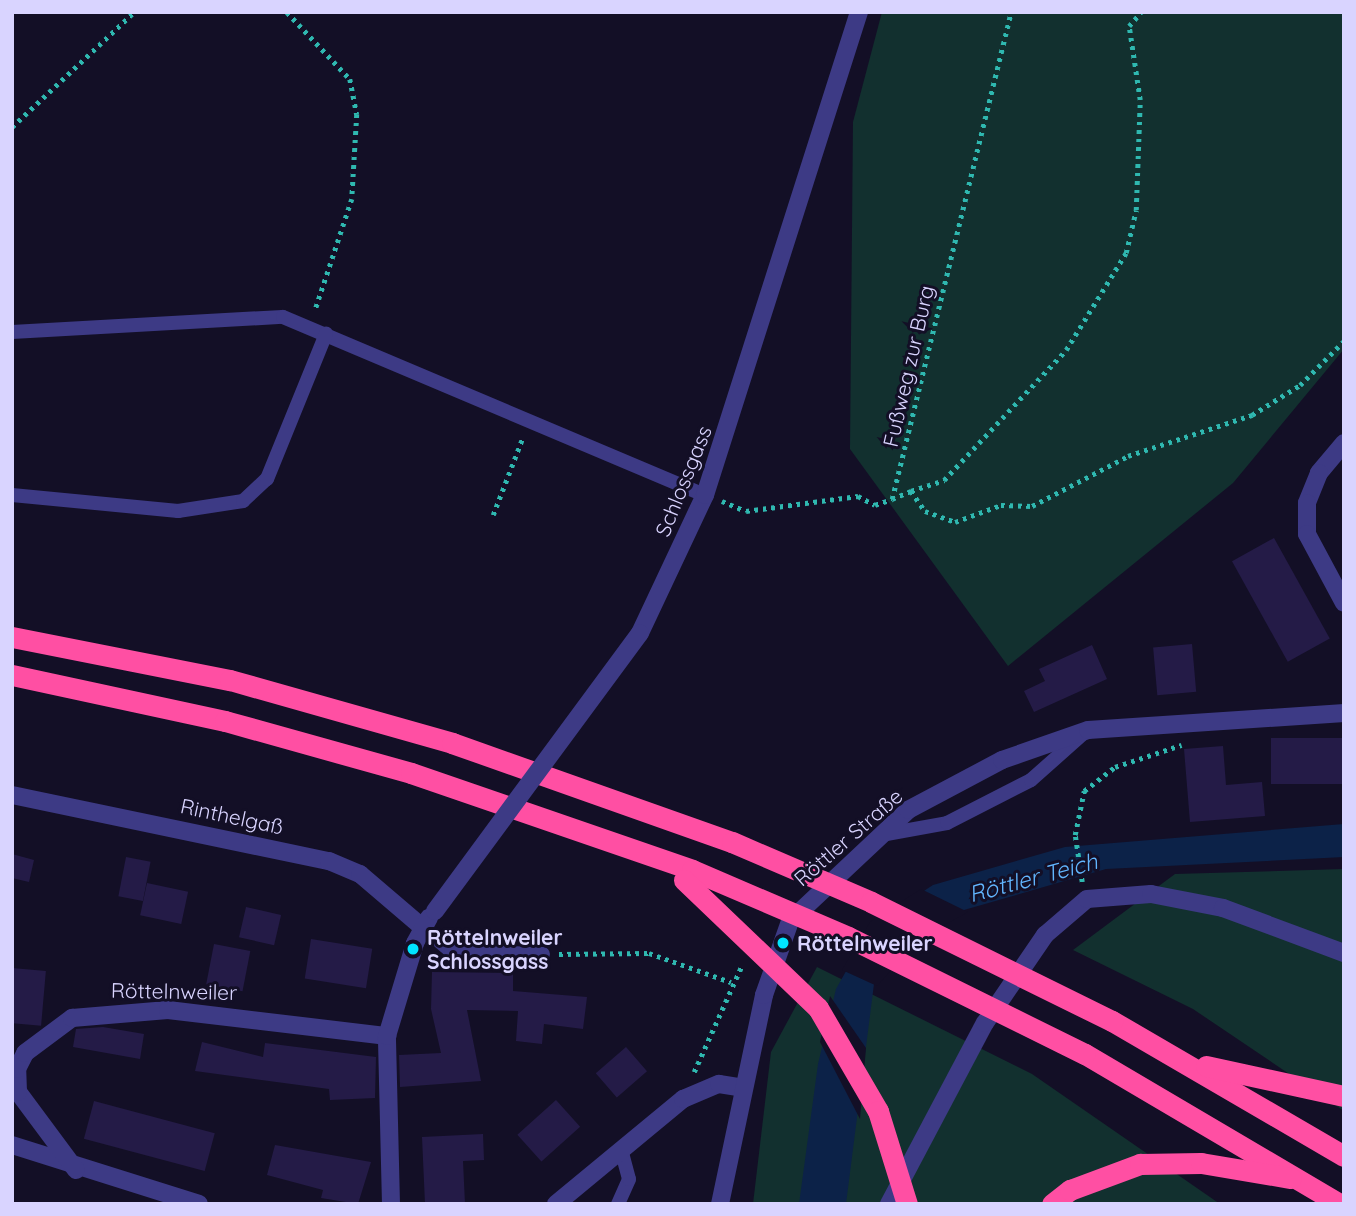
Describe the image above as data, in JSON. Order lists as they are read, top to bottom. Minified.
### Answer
{"streets":{"street":["Schlossgass","Rinthelgaß","Röttler Straße","Röttelnweiler"],"path":["Fußweg zur Burg"]},"crossings":[["Schlossgass","Rinthelgaß"]],"water":["Röttler Teich"],"places":["Röttelnweiler","Röttelnweiler Schlossgass"]}
